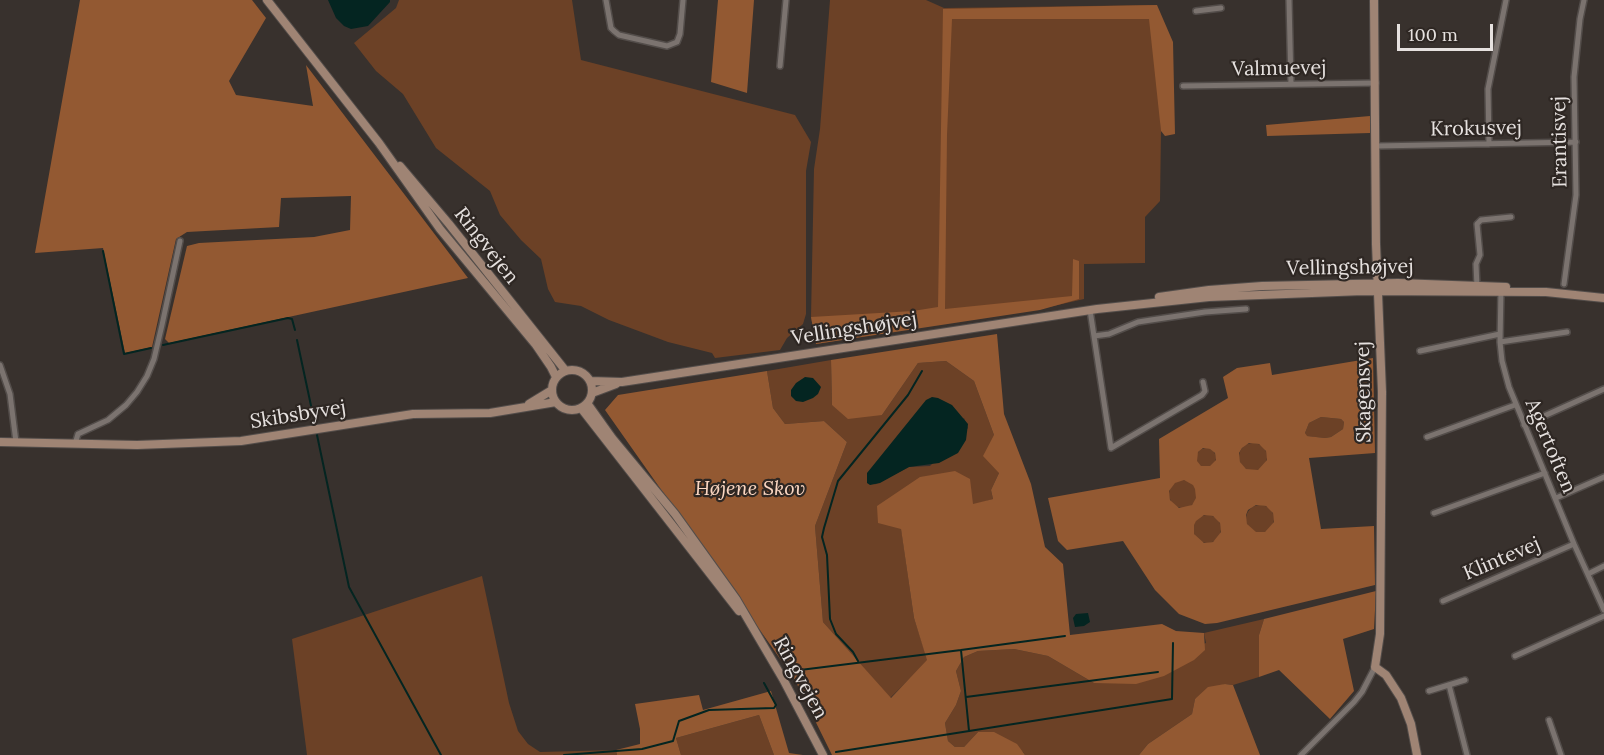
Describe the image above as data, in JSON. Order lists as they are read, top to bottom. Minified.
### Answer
{"streets":{"street":["Valmuevej","Krokusvej","Erantisvej","Ringvejen","Vellingshøjvej","Skagensvej","Skibsbyvej","Agertoften","Klintevej"]},"crossings":[["Valmuevej","Skagensvej"],["Krokusvej","Erantisvej"],["Krokusvej","Skagensvej"],["Ringvejen","Vellingshøjvej"],["Ringvejen","Skibsbyvej"],["Vellingshøjvej","Skagensvej"],["Vellingshøjvej","Skibsbyvej"],["Vellingshøjvej","Agertoften"],["Agertoften","Klintevej"]],"parks":["Højene Skov"],"scale_bar":"100 m"}
